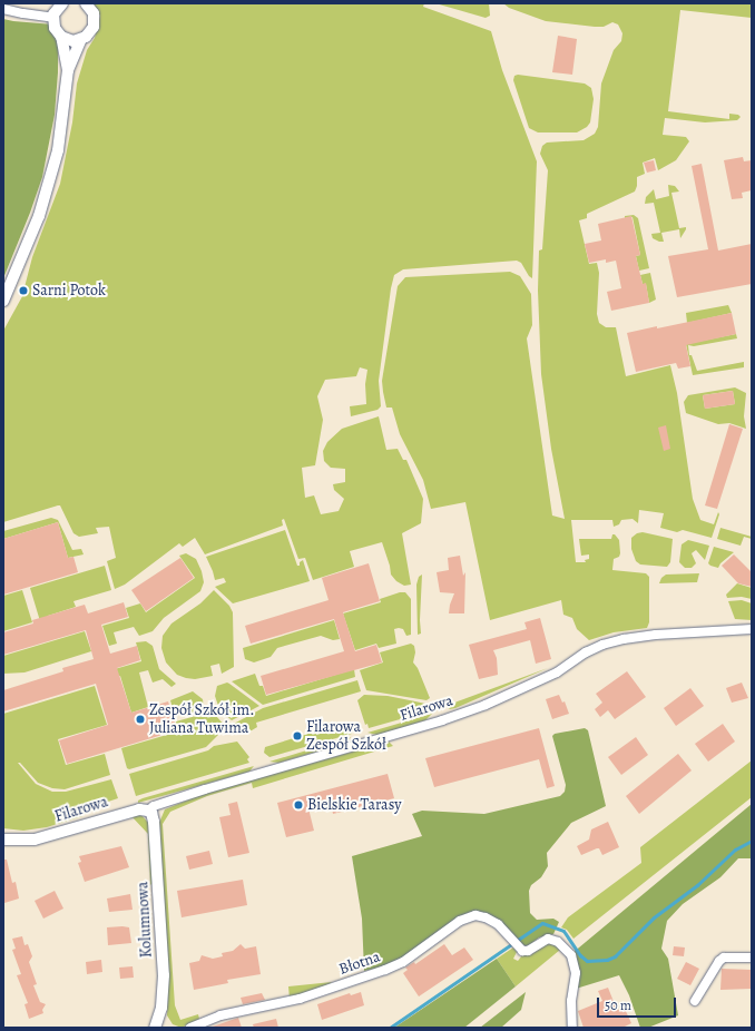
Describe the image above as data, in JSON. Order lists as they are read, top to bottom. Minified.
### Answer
{"streets":{"street":["Filarowa","Kolumnowa","Błotna"]},"crossings":[["Filarowa","Kolumnowa"]],"places":["Sarni Potok","Zespół Szkół im. Juliana Tuwima","Filarowa Zespół Szkół","Bielskie Tarasy"],"scale_bar":"50 m"}
